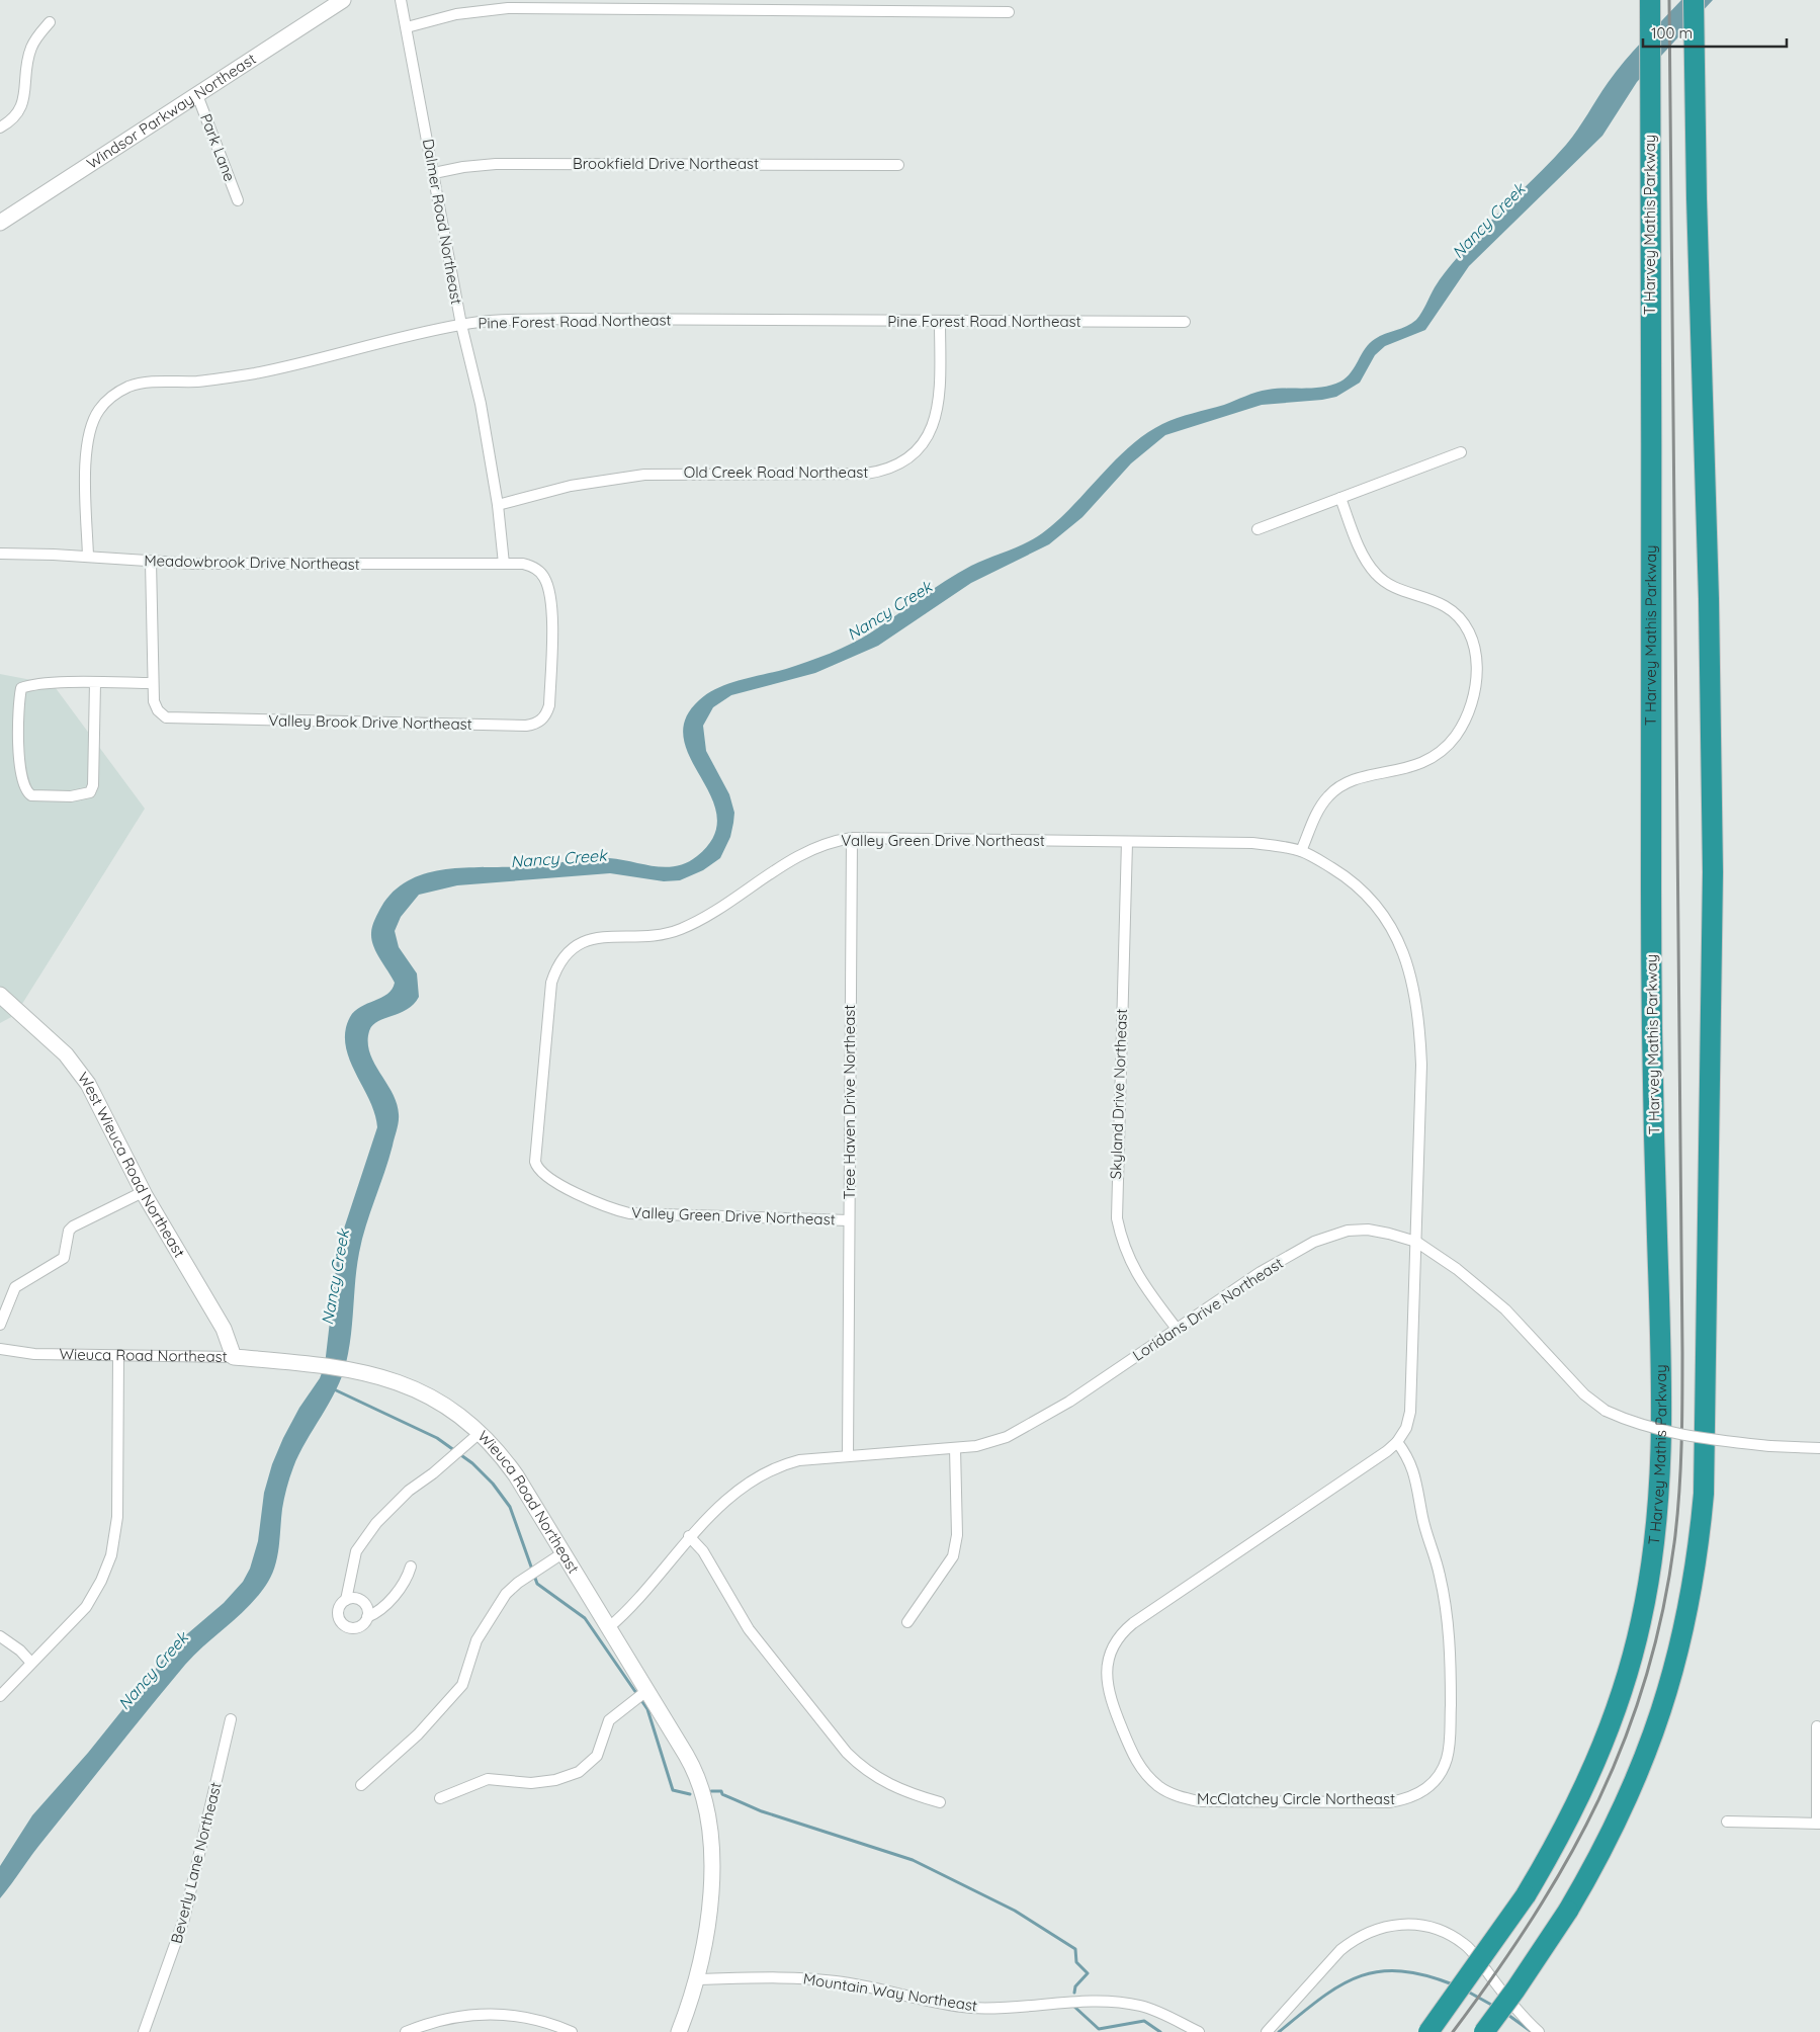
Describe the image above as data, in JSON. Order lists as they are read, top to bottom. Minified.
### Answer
{"streets":{"highway":["T Harvey Mathis Parkway"],"street":["Windsor Parkway Northeast","Park Lane","Brookfield Drive Northeast","Dalmer Road Northeast","Pine Forest Road Northeast","Old Creek Road Northeast","Meadowbrook Drive Northeast","Valley Brook Drive Northeast","Valley Green Drive Northeast","Skyland Drive Northeast","Tree Haven Drive Northeast","West Wieuca Road Northeast","Loridans Drive Northeast","Wieuca Road Northeast","McClatchey Circle Northeast","Beverly Lane Northeast","Mountain Way Northeast"]},"crossings":[["Windsor Parkway Northeast","Park Lane"],["Brookfield Drive Northeast","Dalmer Road Northeast"],["Dalmer Road Northeast","Pine Forest Road Northeast"],["Dalmer Road Northeast","Old Creek Road Northeast"],["Dalmer Road Northeast","Meadowbrook Drive Northeast"],["Dalmer Road Northeast","Valley Brook Drive Northeast"],["Pine Forest Road Northeast","Old Creek Road Northeast"],["Pine Forest Road Northeast","Meadowbrook Drive Northeast"],["Meadowbrook Drive Northeast","Valley Brook Drive Northeast"],["Valley Green Drive Northeast","Skyland Drive Northeast"],["Valley Green Drive Northeast","Tree Haven Drive Northeast"],["Valley Green Drive Northeast","Loridans Drive Northeast"],["Valley Green Drive Northeast","McClatchey Circle Northeast"],["Skyland Drive Northeast","Loridans Drive Northeast"],["Tree Haven Drive Northeast","Loridans Drive Northeast"],["West Wieuca Road Northeast","Wieuca Road Northeast"],["Loridans Drive Northeast","Wieuca Road Northeast"],["Loridans Drive Northeast","McClatchey Circle Northeast"],["Wieuca Road Northeast","Mountain Way Northeast"]],"water":["Nancy Creek"],"scale_bar":"100 m"}
